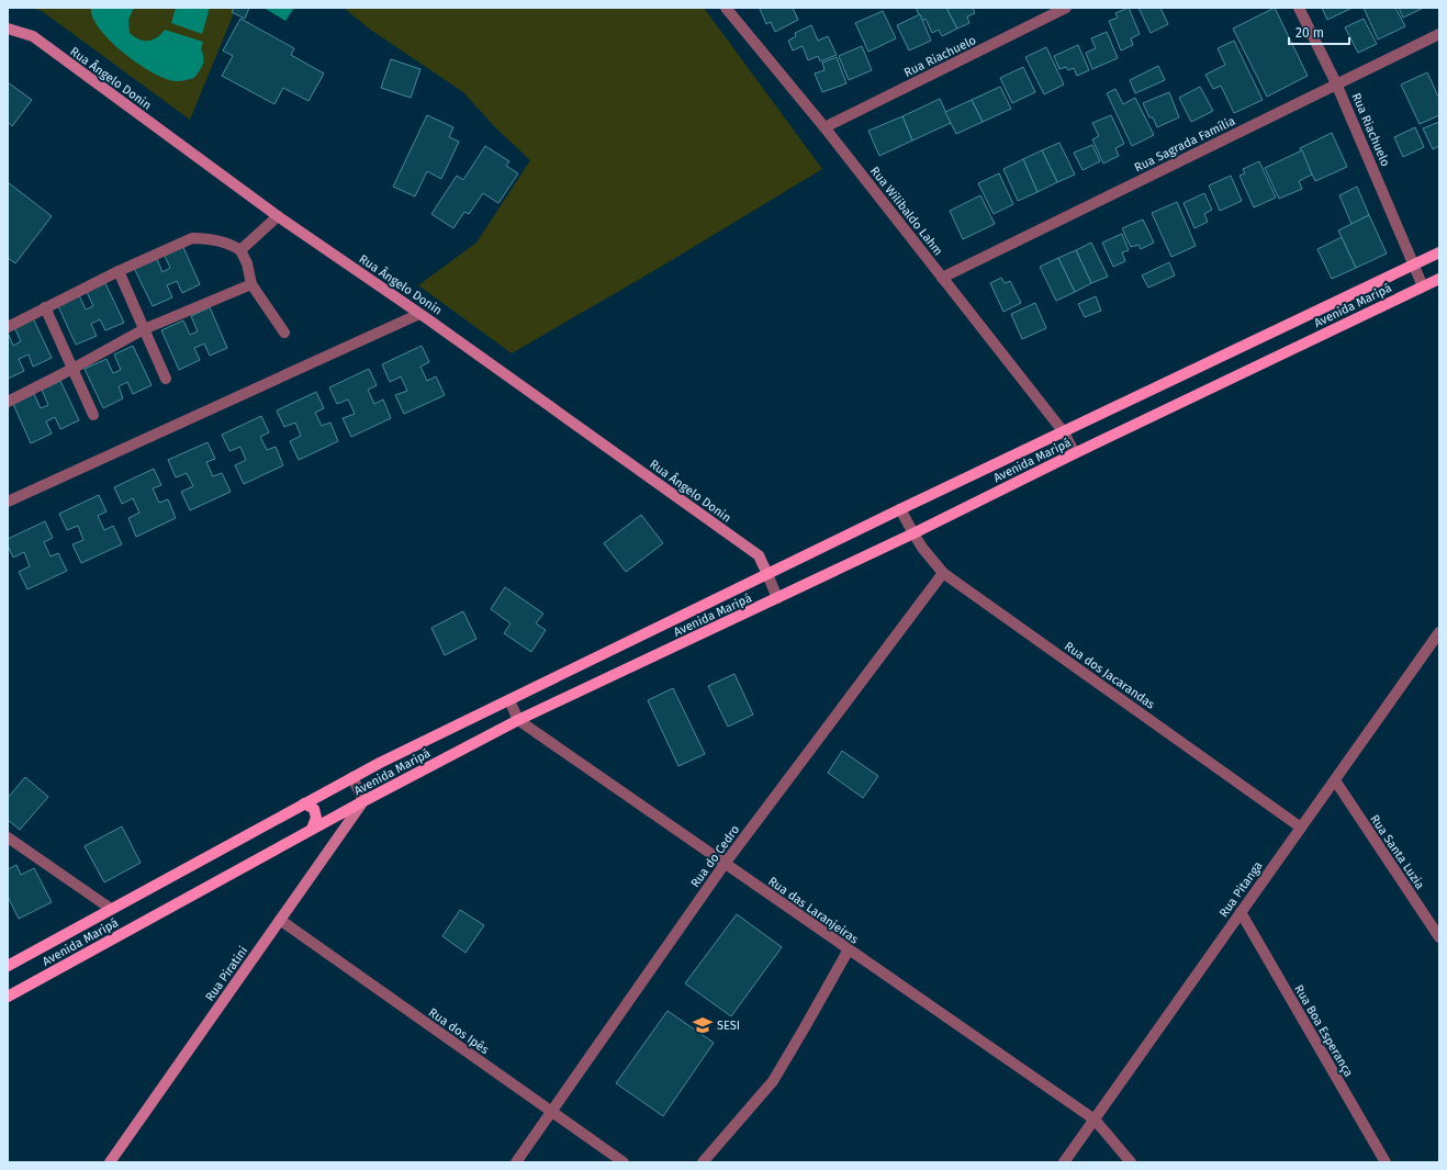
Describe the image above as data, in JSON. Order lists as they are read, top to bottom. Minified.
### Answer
{"streets":{"main road":["Avenida Maripá"],"street":["Rua Riachuelo","Rua Ângelo Donin","Rua Sagrada Família","Rua Wilibaldo Lahm","Rua dos Jacarandas","Rua Santa Luzia","Rua do Cedro","Rua Pitanga","Rua das Laranjeiras","Rua Piratini","Rua dos Ipês","Rua Boa Esperança"]},"crossings":[["Rua Riachuelo","Rua Sagrada Família"],["Rua Riachuelo","Rua Wilibaldo Lahm"],["Rua Riachuelo","Avenida Maripá"],["Rua Ângelo Donin","Avenida Maripá"],["Rua Sagrada Família","Rua Wilibaldo Lahm"],["Rua Wilibaldo Lahm","Avenida Maripá"],["Avenida Maripá","Rua dos Jacarandas"],["Avenida Maripá","Rua das Laranjeiras"],["Avenida Maripá","Rua Piratini"],["Rua dos Jacarandas","Rua do Cedro"],["Rua dos Jacarandas","Rua Pitanga"],["Rua Santa Luzia","Rua Pitanga"],["Rua do Cedro","Rua das Laranjeiras"],["Rua do Cedro","Rua dos Ipês"],["Rua Pitanga","Rua das Laranjeiras"],["Rua Pitanga","Rua Boa Esperança"],["Rua Piratini","Rua dos Ipês"]],"places":{"school or university":["SESI"]},"scale_bar":"20 m"}
